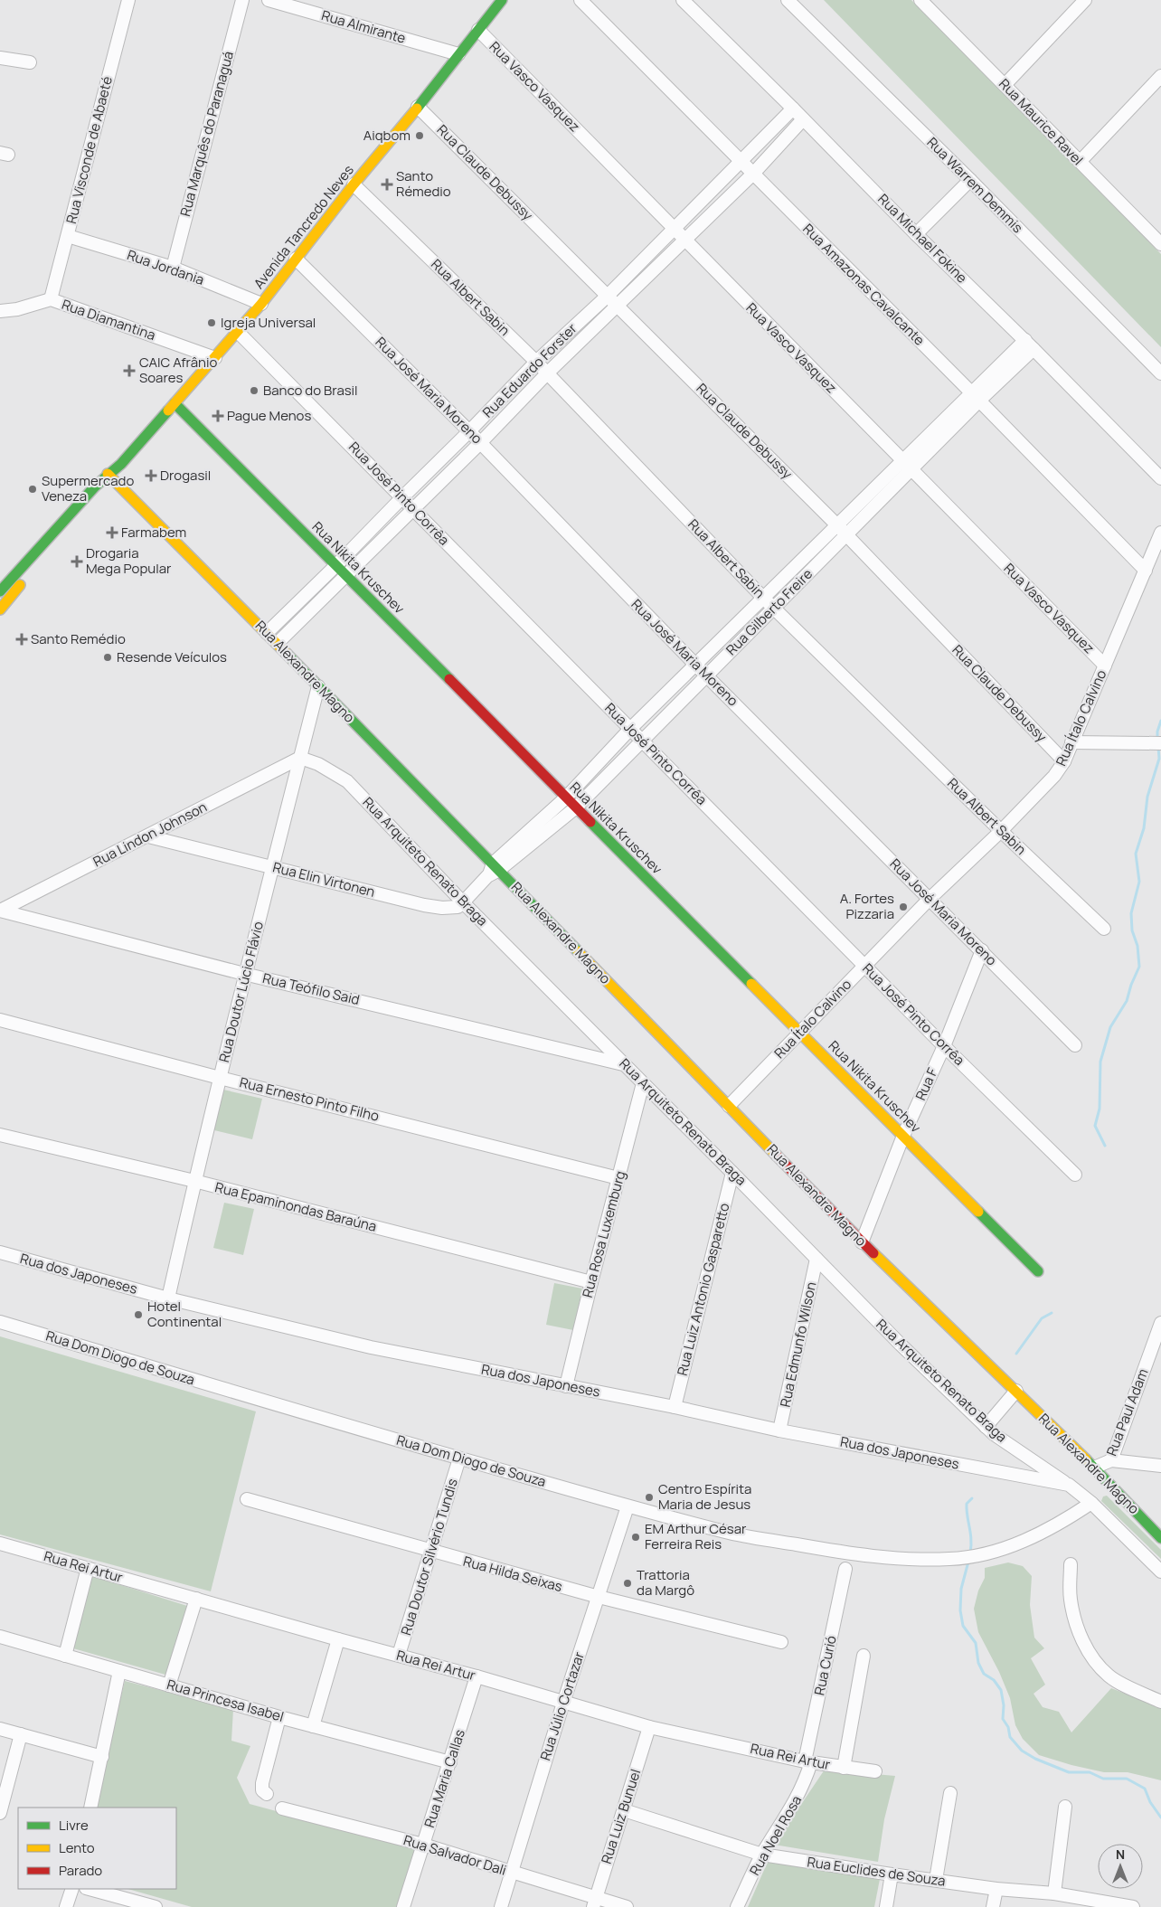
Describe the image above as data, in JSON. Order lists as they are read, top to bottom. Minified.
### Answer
{"streets":{"street":["Rua Almirante","Rua Vasco Vasquez","Rua Maurice Ravel","Rua Marquês do Paranaguá","Rua Visconde de Abaeté","Rua Claude Debussy","Rua Warrem Demmis","Avenida Tancredo Neves","Rua Michael Fokine","Rua Jordania","Rua Amazonas Cavalcante","Rua Albert Sabin","Rua Diamantina","Rua Eduardo Forster","Rua José Maria Moreno","Rua José Pinto Corrêa","Rua Nikita Kruschev","Rua Gilberto Freire","Rua Alexandre Magno","Rua Ítalo Calvino","Rua Lindon Johnson","Rua Arquiteto Renato Braga","Rua Elin Virtonen","Rua Teófilo Said","Rua Doutor Lúcio Flávio","Rua F","Rua Ernesto Pinto Filho","Rua Epaminondas Baraúna","Rua Rosa Luxemburg","Rua dos Japoneses","Rua Luiz Antonio Gasparetto","Rua Edmunfo Wilson","Rua Dom Diogo de Souza","Rua Paul Adam","Rua Doutor Silvério Tundis","Rua Rei Artur","Rua Hilda Seixas","Rua Curió","Rua Princesa Isabel","Rua Júlio Cortazar","Rua Maria Callas","Rua Luiz Bunuel","Rua Noel Rosa","Rua Salvador Dali","Rua Euclides de Souza"]},"crossings":[["Rua Almirante","Avenida Tancredo Neves"],["Rua Vasco Vasquez","Avenida Tancredo Neves"],["Rua Vasco Vasquez","Rua Eduardo Forster"],["Rua Vasco Vasquez","Rua Gilberto Freire"],["Rua Vasco Vasquez","Rua Ítalo Calvino"],["Rua Marquês do Paranaguá","Rua Jordania"],["Rua Visconde de Abaeté","Rua Jordania"],["Rua Visconde de Abaeté","Rua Diamantina"],["Rua Claude Debussy","Avenida Tancredo Neves"],["Rua Claude Debussy","Rua Eduardo Forster"],["Rua Claude Debussy","Rua Gilberto Freire"],["Rua Claude Debussy","Rua Ítalo Calvino"],["Avenida Tancredo Neves","Rua Jordania"],["Avenida Tancredo Neves","Rua Albert Sabin"],["Avenida Tancredo Neves","Rua Diamantina"],["Avenida Tancredo Neves","Rua José Maria Moreno"],["Avenida Tancredo Neves","Rua José Pinto Corrêa"],["Avenida Tancredo Neves","Rua Nikita Kruschev"],["Avenida Tancredo Neves","Rua Alexandre Magno"],["Rua Michael Fokine","Rua Eduardo Forster"],["Rua Michael Fokine","Rua Gilberto Freire"],["Rua Amazonas Cavalcante","Rua Eduardo Forster"],["Rua Amazonas Cavalcante","Rua Gilberto Freire"],["Rua Amazonas Cavalcante","Rua Ítalo Calvino"],["Rua Albert Sabin","Rua Eduardo Forster"],["Rua Albert Sabin","Rua Gilberto Freire"],["Rua Albert Sabin","Rua Ítalo Calvino"],["Rua Eduardo Forster","Rua José Maria Moreno"],["Rua Eduardo Forster","Rua José Pinto Corrêa"],["Rua Eduardo Forster","Rua Nikita Kruschev"],["Rua Eduardo Forster","Rua Alexandre Magno"],["Rua José Maria Moreno","Rua Gilberto Freire"],["Rua José Maria Moreno","Rua Ítalo Calvino"],["Rua José Maria Moreno","Rua F"],["Rua José Pinto Corrêa","Rua Gilberto Freire"],["Rua José Pinto Corrêa","Rua Ítalo Calvino"],["Rua José Pinto Corrêa","Rua F"],["Rua Nikita Kruschev","Rua Gilberto Freire"],["Rua Nikita Kruschev","Rua Ítalo Calvino"],["Rua Nikita Kruschev","Rua F"],["Rua Gilberto Freire","Rua Alexandre Magno"],["Rua Alexandre Magno","Rua Ítalo Calvino"],["Rua Alexandre Magno","Rua Doutor Lúcio Flávio"],["Rua Alexandre Magno","Rua F"],["Rua Alexandre Magno","Rua Paul Adam"],["Rua Lindon Johnson","Rua Arquiteto Renato Braga"],["Rua Lindon Johnson","Rua Elin Virtonen"],["Rua Lindon Johnson","Rua Teófilo Said"],["Rua Lindon Johnson","Rua Doutor Lúcio Flávio"],["Rua Arquiteto Renato Braga","Rua Elin Virtonen"],["Rua Arquiteto Renato Braga","Rua Teófilo Said"],["Rua Arquiteto Renato Braga","Rua Doutor Lúcio Flávio"],["Rua Arquiteto Renato Braga","Rua Rosa Luxemburg"],["Rua Arquiteto Renato Braga","Rua dos Japoneses"],["Rua Arquiteto Renato Braga","Rua Luiz Antonio Gasparetto"],["Rua Arquiteto Renato Braga","Rua Edmunfo Wilson"],["Rua Elin Virtonen","Rua Doutor Lúcio Flávio"],["Rua Teófilo Said","Rua Doutor Lúcio Flávio"],["Rua Doutor Lúcio Flávio","Rua Ernesto Pinto Filho"],["Rua Doutor Lúcio Flávio","Rua Epaminondas Baraúna"],["Rua Doutor Lúcio Flávio","Rua dos Japoneses"],["Rua Ernesto Pinto Filho","Rua Rosa Luxemburg"],["Rua Epaminondas Baraúna","Rua Rosa Luxemburg"],["Rua Rosa Luxemburg","Rua dos Japoneses"],["Rua dos Japoneses","Rua Luiz Antonio Gasparetto"],["Rua dos Japoneses","Rua Edmunfo Wilson"],["Rua dos Japoneses","Rua Dom Diogo de Souza"],["Rua Dom Diogo de Souza","Rua Doutor Silvério Tundis"],["Rua Dom Diogo de Souza","Rua Júlio Cortazar"],["Rua Doutor Silvério Tundis","Rua Rei Artur"],["Rua Doutor Silvério Tundis","Rua Hilda Seixas"],["Rua Rei Artur","Rua Curió"],["Rua Rei Artur","Rua Júlio Cortazar"],["Rua Rei Artur","Rua Maria Callas"],["Rua Rei Artur","Rua Luiz Bunuel"],["Rua Rei Artur","Rua Noel Rosa"],["Rua Hilda Seixas","Rua Júlio Cortazar"],["Rua Curió","Rua Noel Rosa"],["Rua Princesa Isabel","Rua Maria Callas"],["Rua Júlio Cortazar","Rua Salvador Dali"],["Rua Maria Callas","Rua Salvador Dali"],["Rua Luiz Bunuel","Rua Salvador Dali"],["Rua Luiz Bunuel","Rua Euclides de Souza"],["Rua Noel Rosa","Rua Euclides de Souza"]],"places":{"other":["Aiqbom","Igreja Universal","Banco do Brasil","Supermercado Veneza","Resende Veículos","A. Fortes Pizzaria","Hotel Continental","Centro Espírita Maria de Jesus","EM Arthur César Ferreira Reis","Trattoria da Margô"],"health":["Santo Rémedio","CAIC Afrânio Soares","Pague Menos","Drogasil","Farmabem","Drogaria Mega Popular","Santo Remédio"]},"legend":["Livre","Lento","Parado"],"north":"top"}
